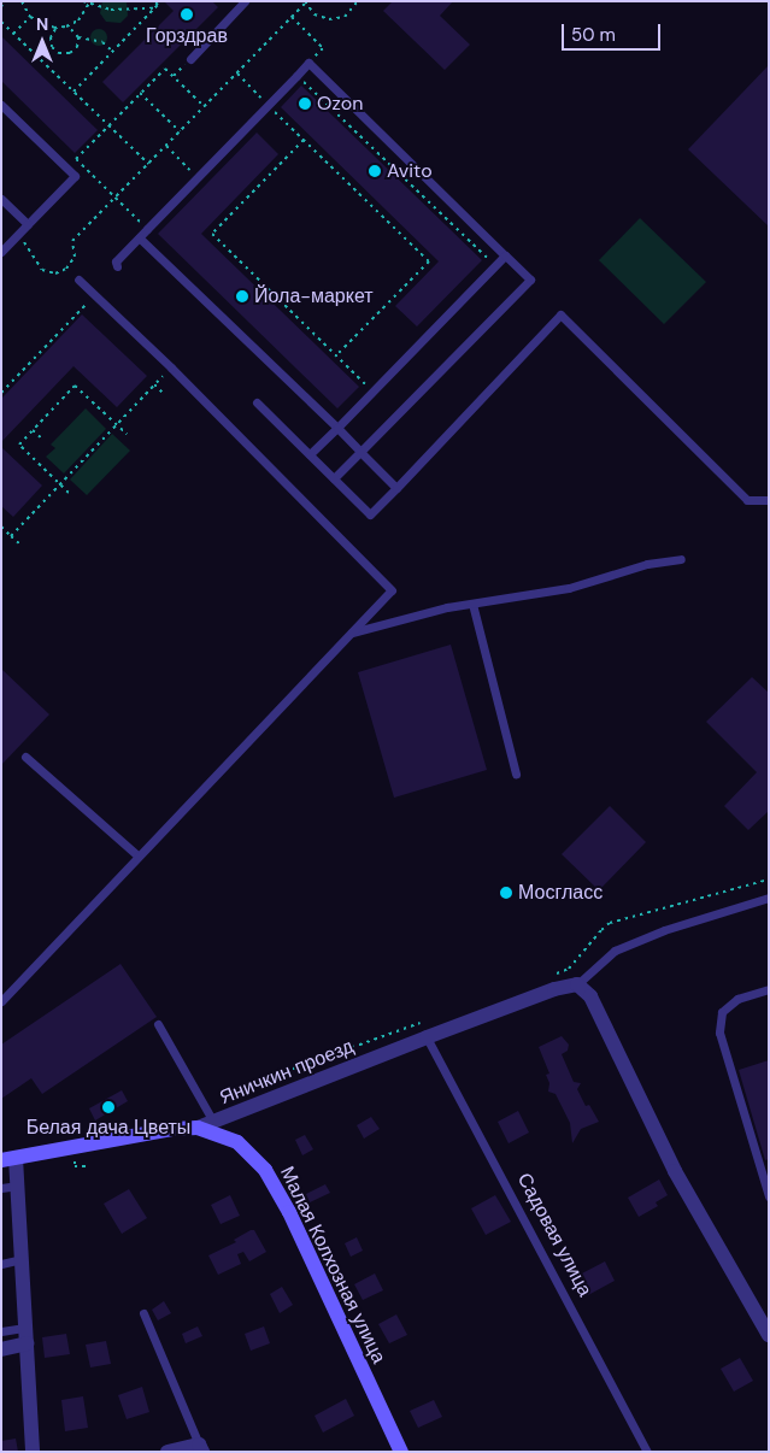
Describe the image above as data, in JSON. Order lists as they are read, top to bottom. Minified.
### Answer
{"streets":{"street":["Яничкин проезд","Малая Колхозная улица"],"lane":["Садовая улица"]},"crossings":[["Яничкин проезд","Садовая улица"],["Яничкин проезд","Малая Колхозная улица"]],"places":["Горздрав","Ozon","Avito","Йола-маркет","Мосгласс","Белая дача Цветы"],"scale_bar":"50 m","north":"top"}
